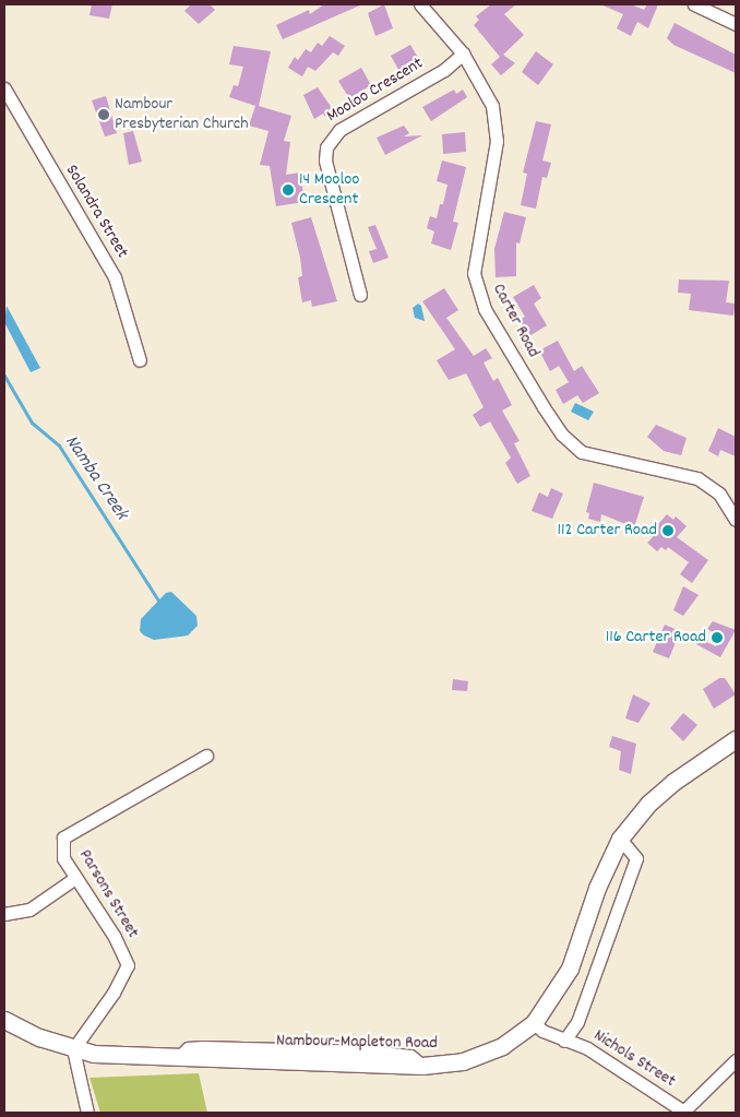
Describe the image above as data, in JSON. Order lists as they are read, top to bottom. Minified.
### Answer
{"streets":{"main road":["Nambour-Mapleton Road"],"street":["Mooloo Crescent","Solandra Street","Carter Road","Parsons Street","Nichols Street"]},"crossings":[["Mooloo Crescent","Carter Road"],["Parsons Street","Nambour-Mapleton Road"],["Nambour-Mapleton Road","Nichols Street"]],"water":["Namba Creek"],"places":["Nambour Presbyterian Church","14 Mooloo Crescent","112 Carter Road","116 Carter Road"]}
